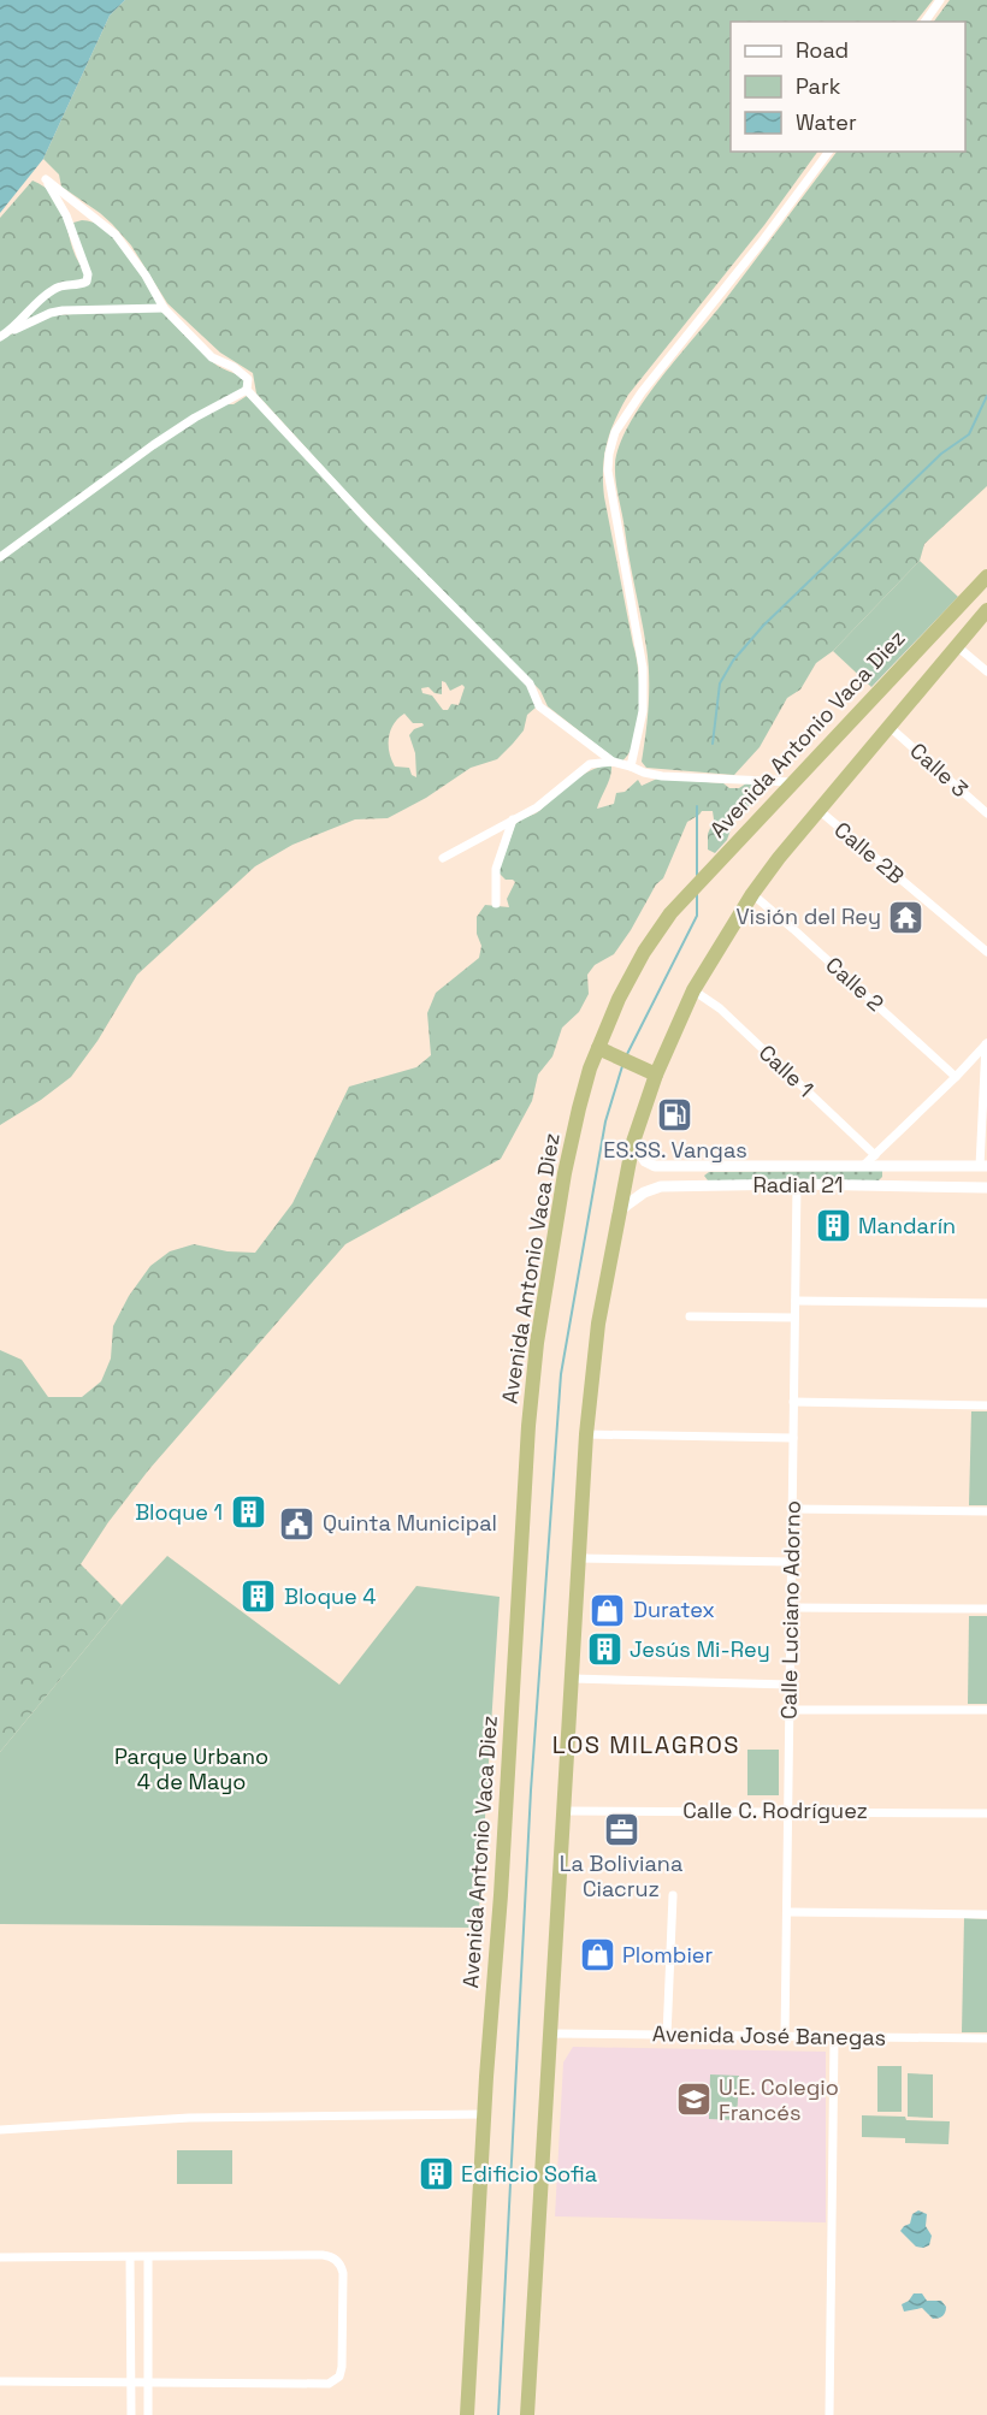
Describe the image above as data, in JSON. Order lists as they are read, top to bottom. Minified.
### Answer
{"streets":{"highway":["Avenida Antonio Vaca Diez"],"street":["Calle 3","Calle 2B","Calle 2","Calle 1","Radial 21","Calle Luciano Adorno","Calle C. Rodríguez","Avenida José Banegas"]},"crossings":[["Radial 21","Calle Luciano Adorno"],["Calle Luciano Adorno","Calle C. Rodríguez"],["Calle Luciano Adorno","Avenida José Banegas"]],"districts":["LOS MILAGROS"],"parks":["Parque Urbano 4 de Mayo"],"places":{"temple":["Visión del Rey"],"fuel station":["ES.SS. Vangas"],"building":["Mandarín","Bloque 1","Bloque 4","Jesús Mi-Rey","Edificio Sofia"],"public building":["Quinta Municipal"],"shop":["Duratex","Plombier"],"office":["La Boliviana Ciacruz"],"school or university":["U.E. Colegio Francés"]},"legend":["Road","Park","Water"]}
